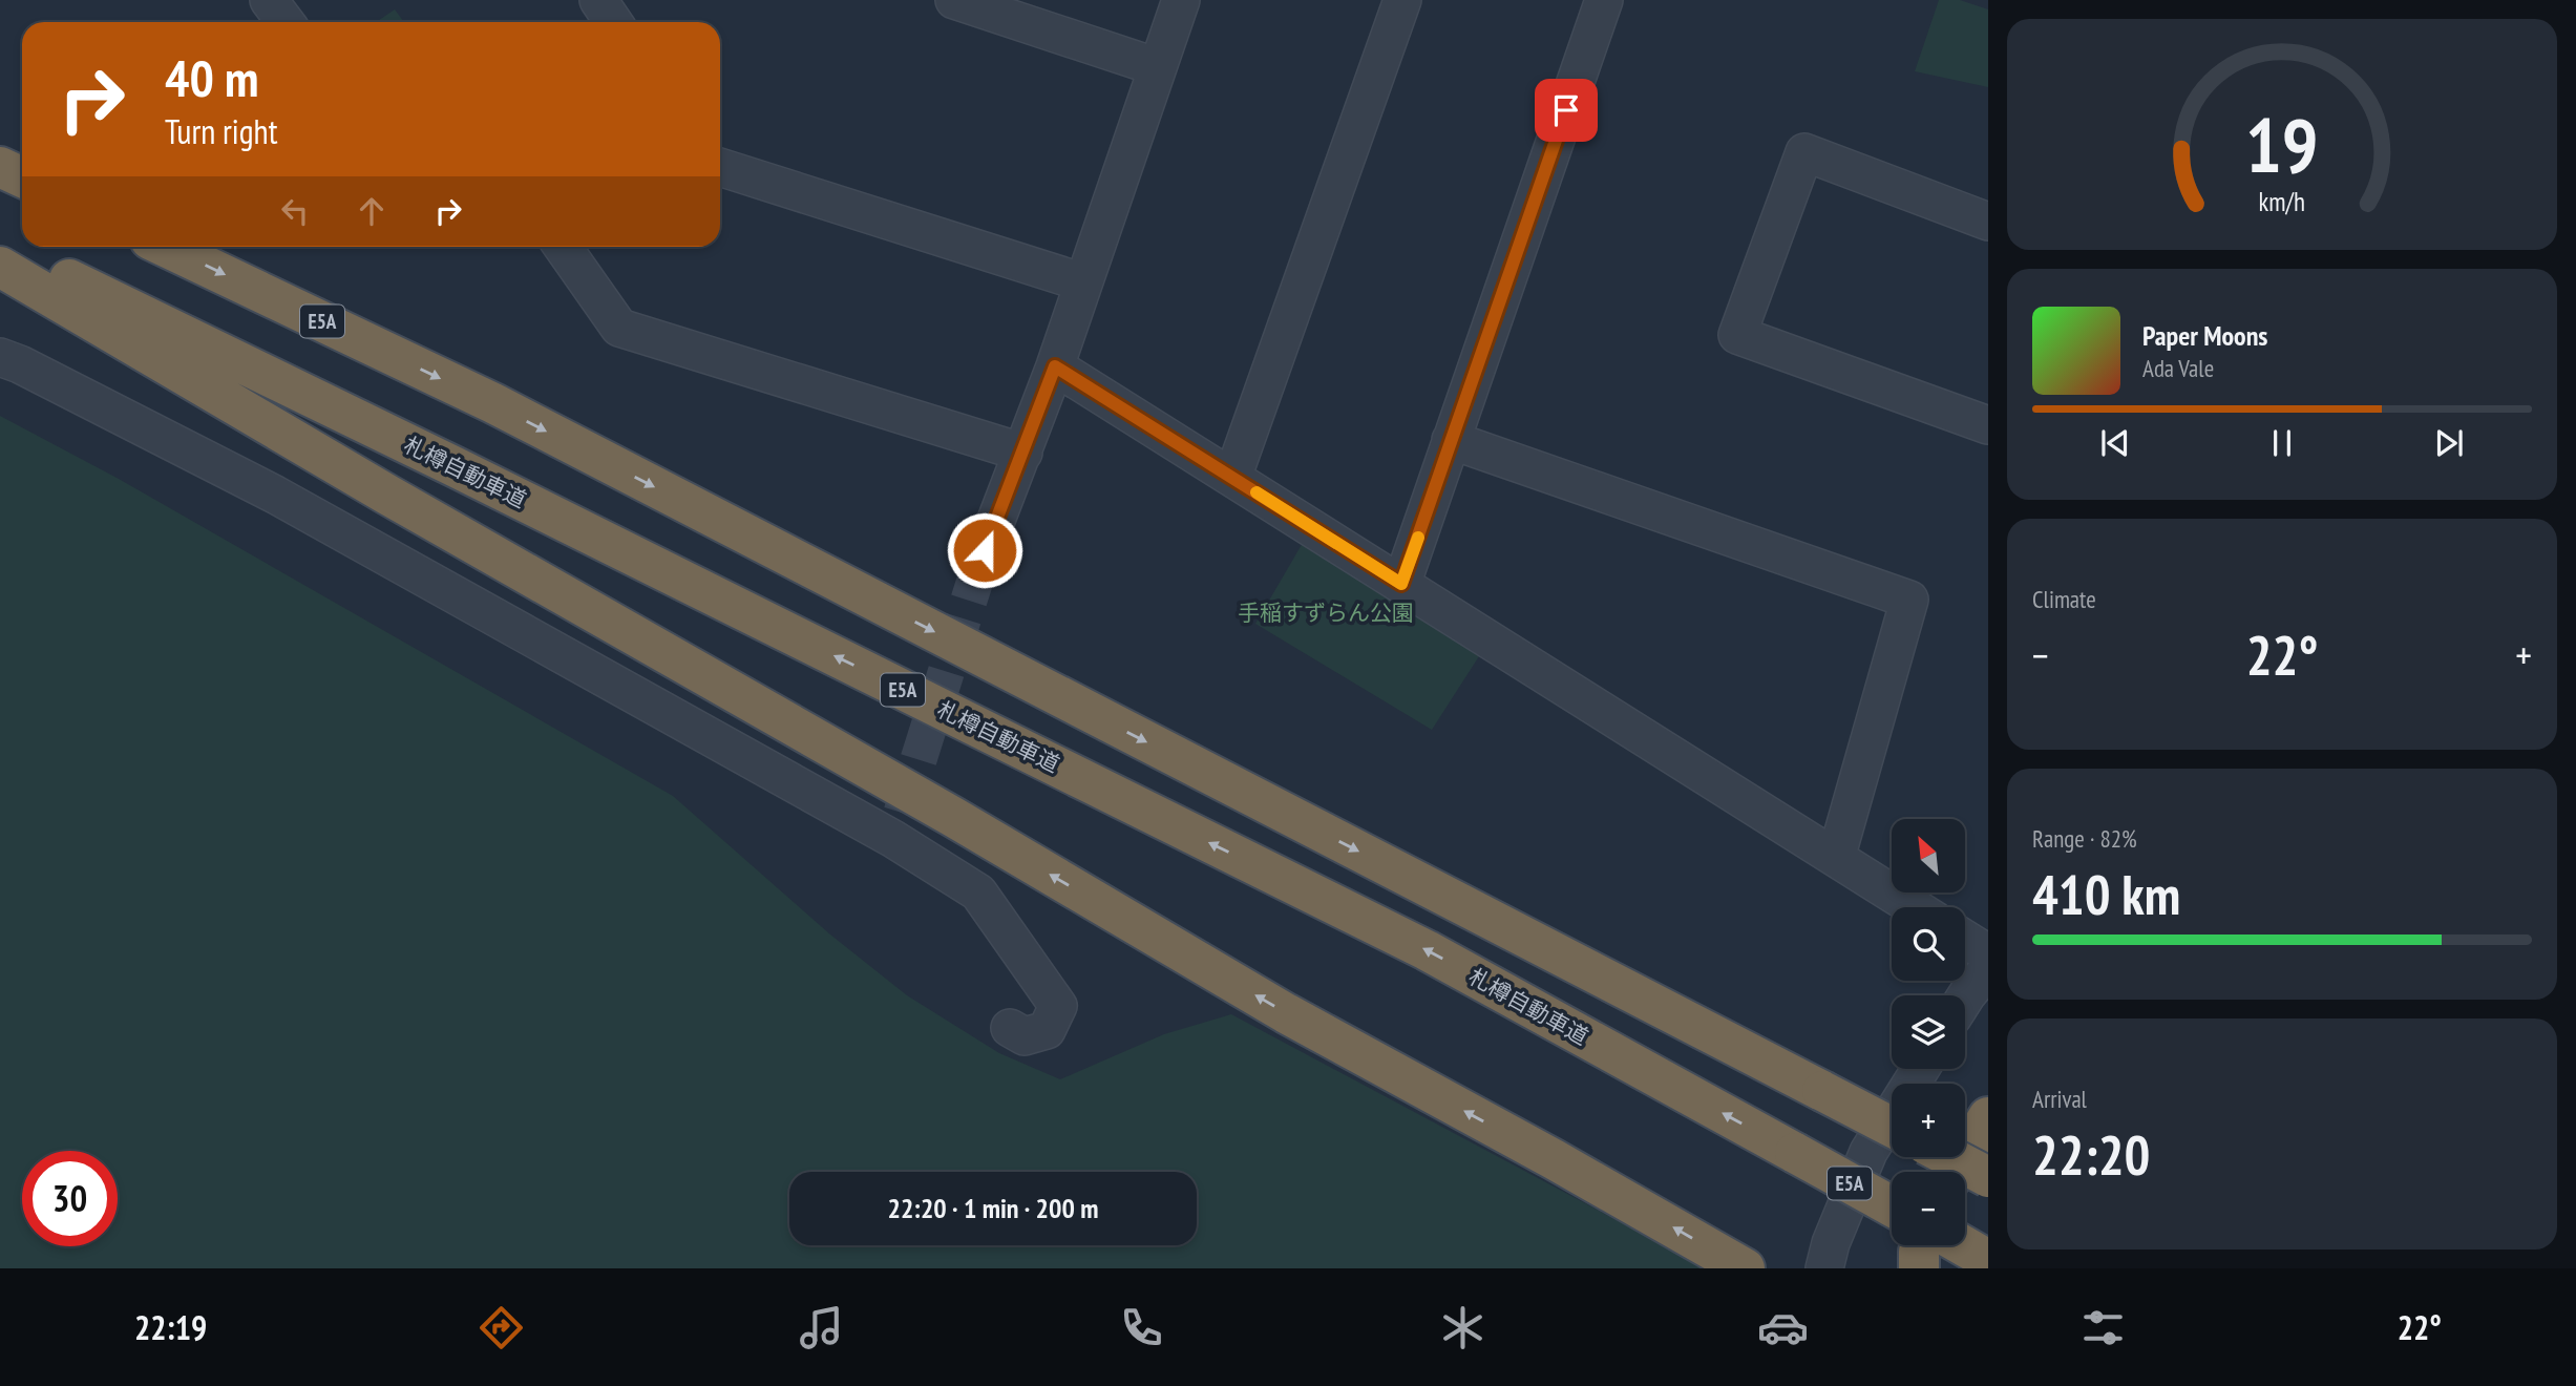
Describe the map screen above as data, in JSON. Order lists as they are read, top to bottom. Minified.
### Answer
{"streets":{"highway":["E5A","札樽自動車道"]},"parks":["手稲すずらん公園"],"north":"top left","page":{"turn":["40 m","Turn right"],"song":["Paper Moons","Ada Vale"],"tile":["Climate",["Range · 82%","410 km"],["Arrival","22:20"]],"heat":["−","22°","+"],"map_buttons":["+","−"],"limit":"30","trip":"22:20 · 1 min · 200 m","tabs":["22:19","22°"],"gauge":["19","km/h"]}}
